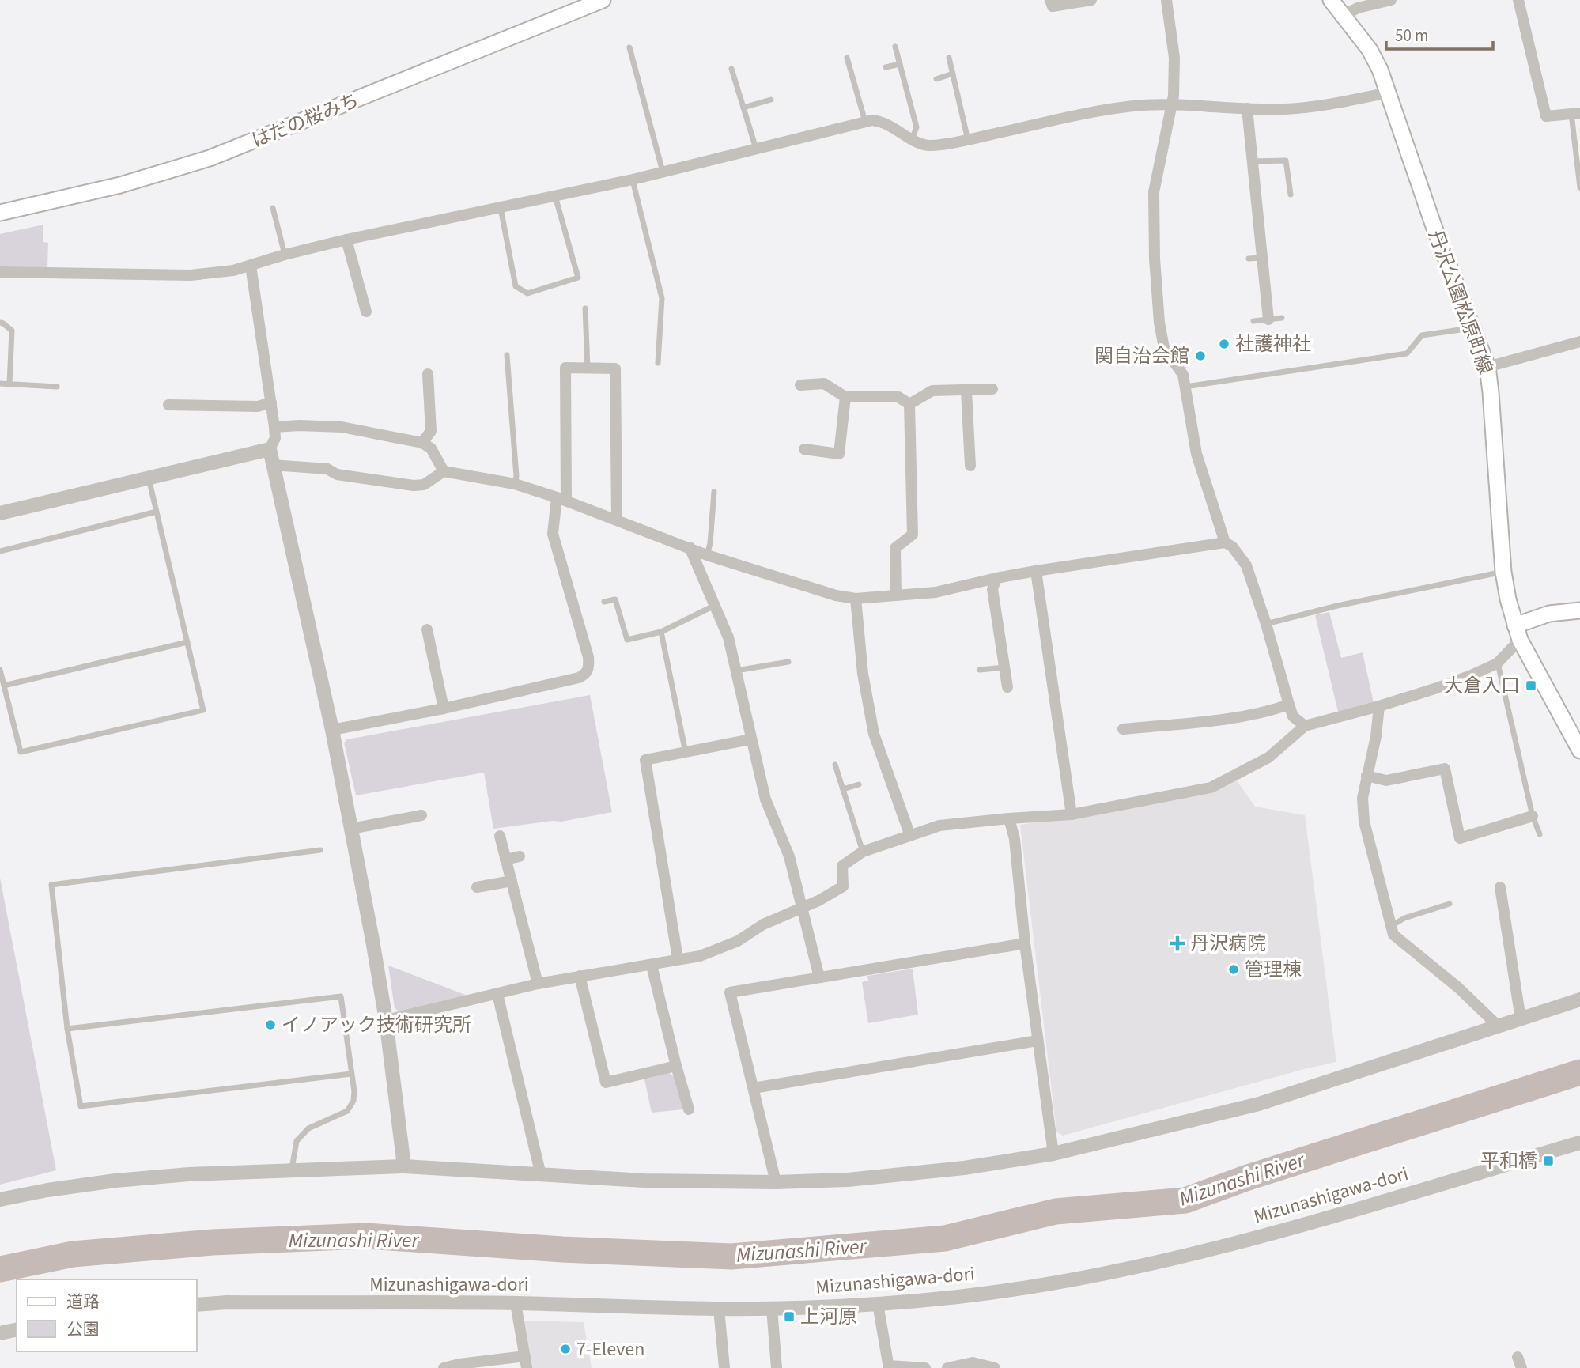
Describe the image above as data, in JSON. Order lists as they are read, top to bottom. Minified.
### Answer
{"streets":{"main road":["はだの桜みち","丹沢公園松原町線"],"street":["Mizunashigawa-dori"]},"water":["Mizunashi River"],"places":{"other":["社護神社","関自治会館","管理棟","イノアック技術研究所","7-Eleven"],"transit":["大倉入口","平和橋","上河原"],"health":["丹沢病院"]},"legend":["道路","公園"],"scale_bar":"50 m"}
